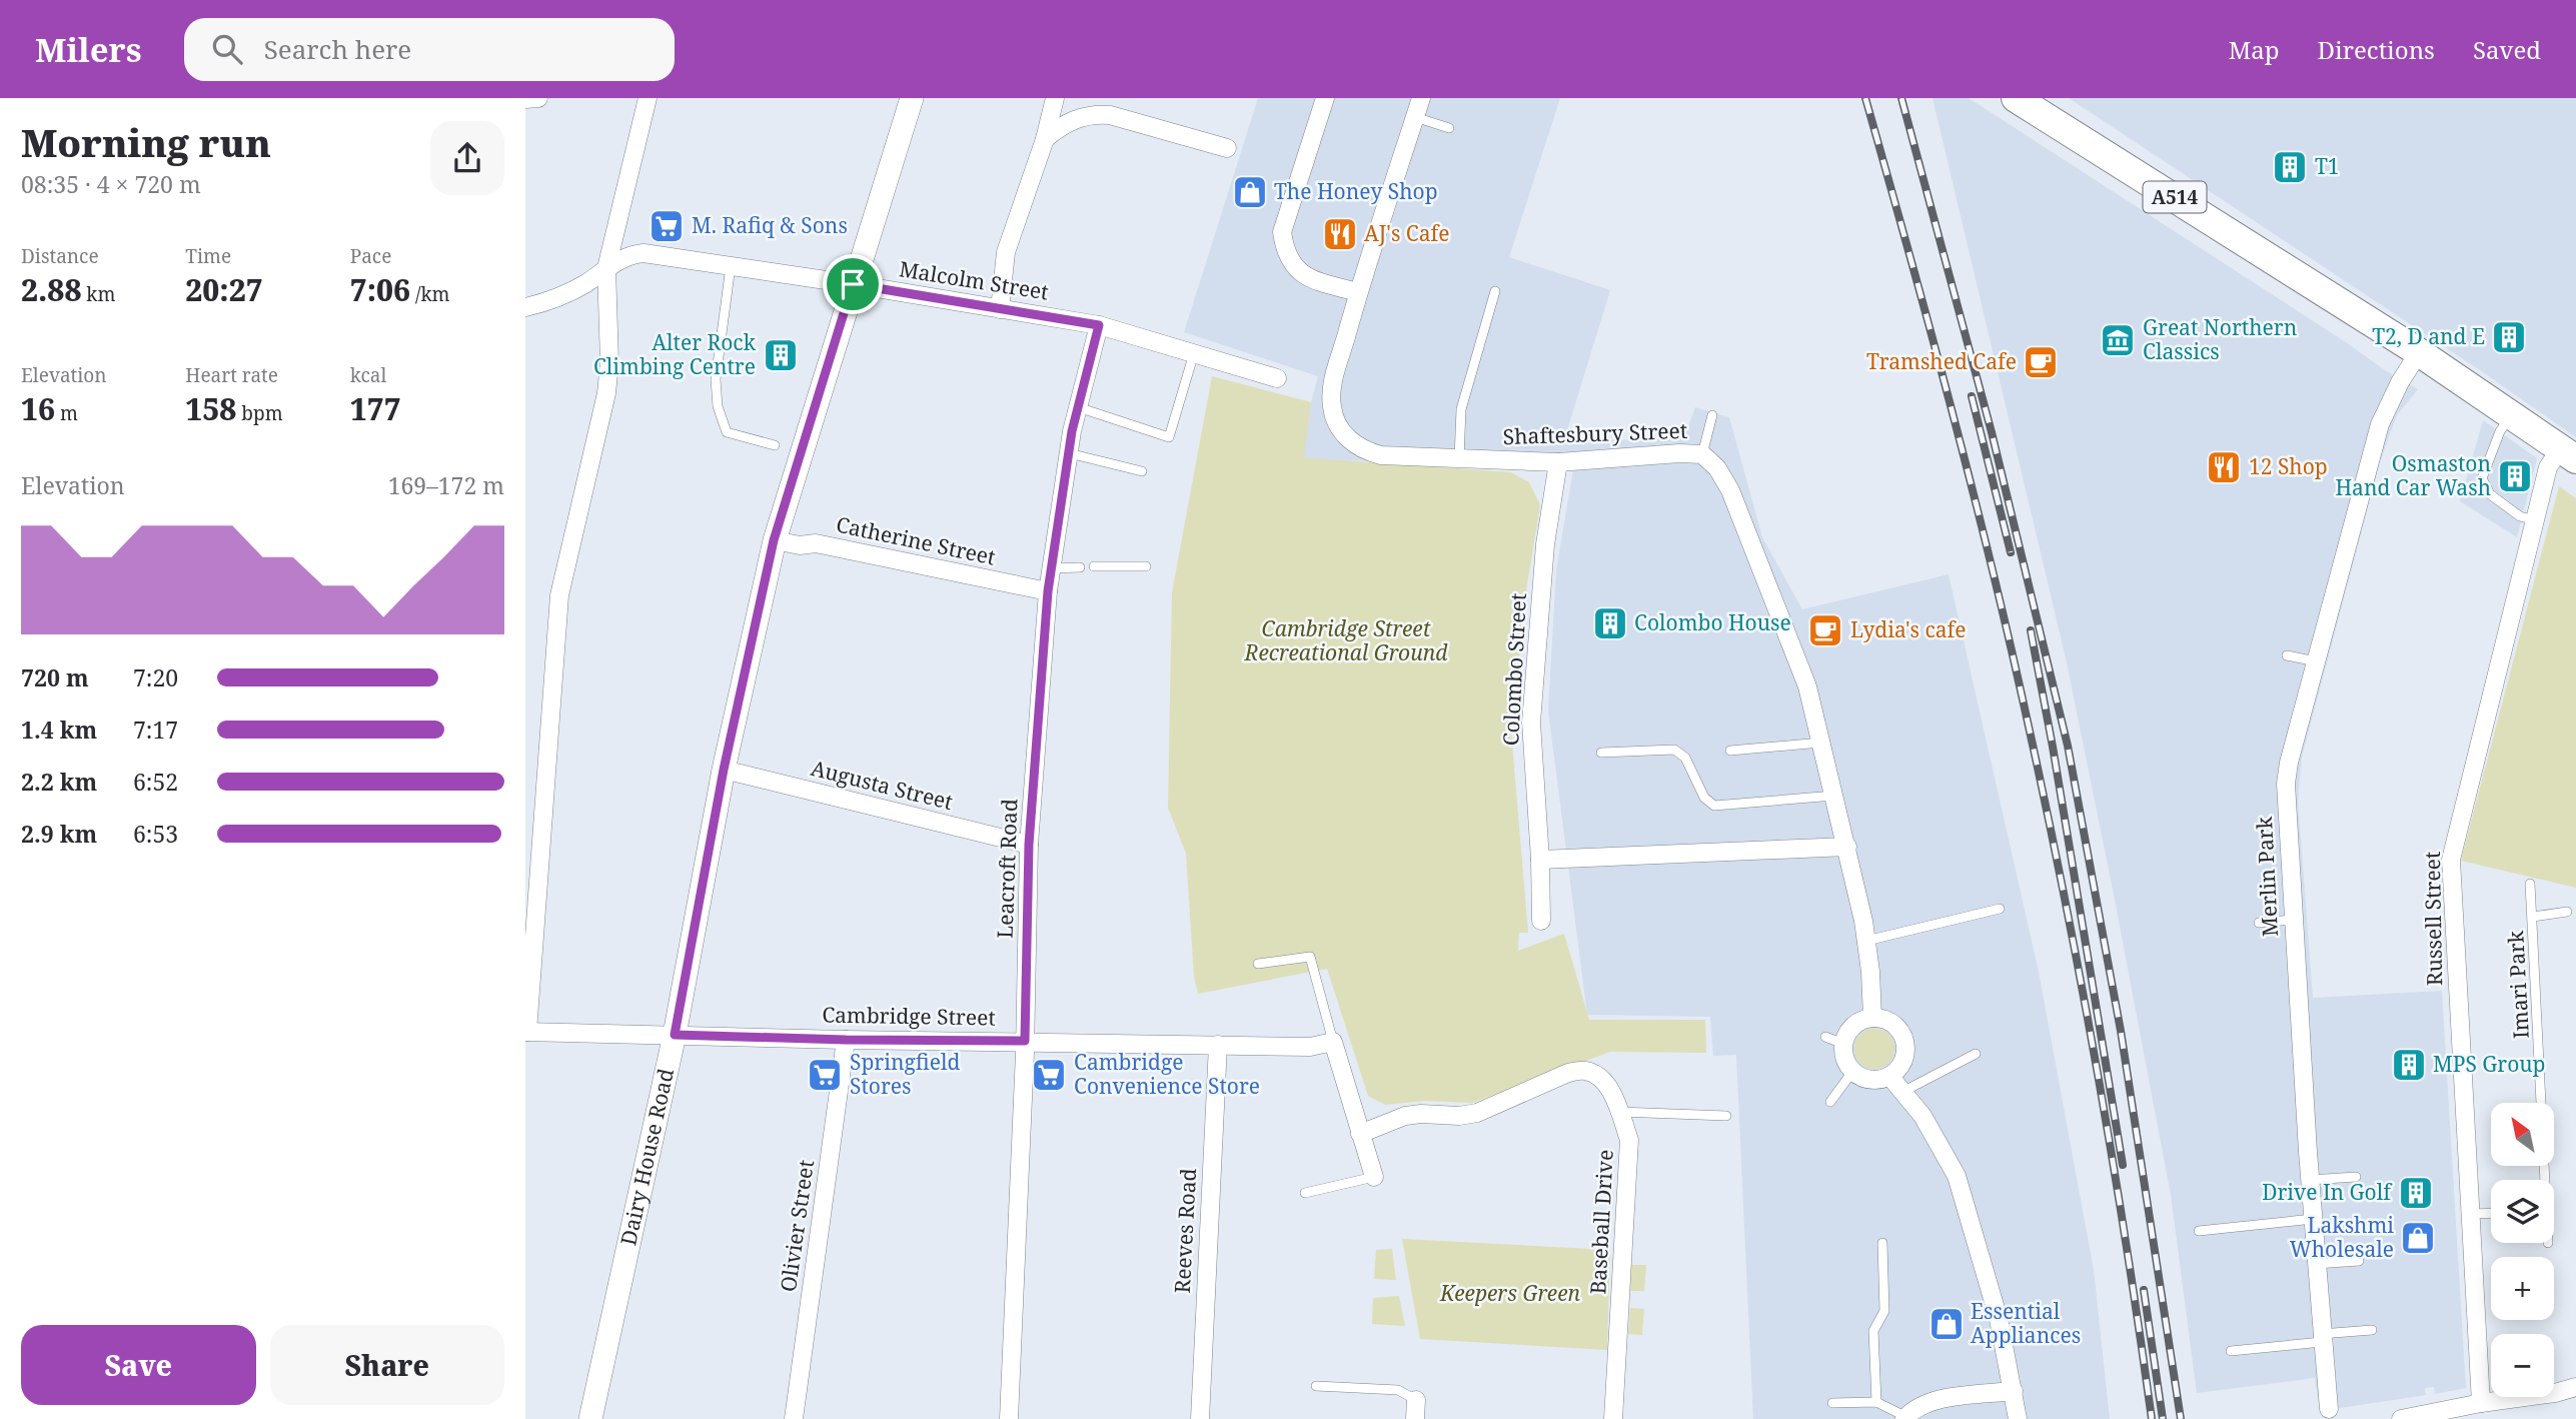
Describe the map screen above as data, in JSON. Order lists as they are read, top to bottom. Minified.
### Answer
{"streets":{"main road":["A514"],"street":["Malcolm Street","Shaftesbury Street","Catherine Street","Colombo Street","Augusta Street","Leacroft Road","Merlin Park","Russell Street","Cambridge Street","Dairy House Road","Baseball Drive","Olivier Street","Reeves Road"],"lane":["Imari Park"]},"crossings":[["A514","Merlin Park"],["A514","Russell Street"],["Malcolm Street","Leacroft Road"],["Malcolm Street","Dairy House Road"],["Shaftesbury Street","Colombo Street"],["Catherine Street","Leacroft Road"],["Catherine Street","Dairy House Road"],["Augusta Street","Leacroft Road"],["Augusta Street","Dairy House Road"],["Leacroft Road","Cambridge Street"],["Cambridge Street","Dairy House Road"],["Cambridge Street","Olivier Street"],["Cambridge Street","Reeves Road"]],"parks":["Cambridge Street Recreational Ground","Keepers Green"],"places":{"building":["T1","T2, D and E","Alter Rock Climbing Centre","Osmaston Hand Car Wash","Colombo House","MPS Group","Drive In Golf"],"shop":["The Honey Shop","Lakshmi Wholesale","Essential Appliances"],"supermarket":["M. Rafiq & Sons","Springfield Stores","Cambridge Convenience Store"],"restaurant":["AJ's Cafe","12 Shop"],"museum":["Great Northern Classics"],"cafe":["Tramshed Cafe","Lydia's cafe"]},"north":"top left","page":{"header":"Milers","search":"Search here","nav":["Map","Directions","Saved"],"heading":["Morning run","08:35 · 4 × 720 m"],"stats":[["Distance","2.88 km"],["Time","20:27"],["Pace","7:06 /km"],["Elevation","16 m"],["Heart rate","158 bpm"],["kcal","177"]],"chart":["Elevation","169–172 m"],"list":[{"name":"720 m","note":"7:20"},{"name":"1.4 km","note":"7:17"},{"name":"2.2 km","note":"6:52"},{"name":"2.9 km","note":"6:53"}],"map_buttons":["+","−"],"buttons":["Save","Share"]}}
